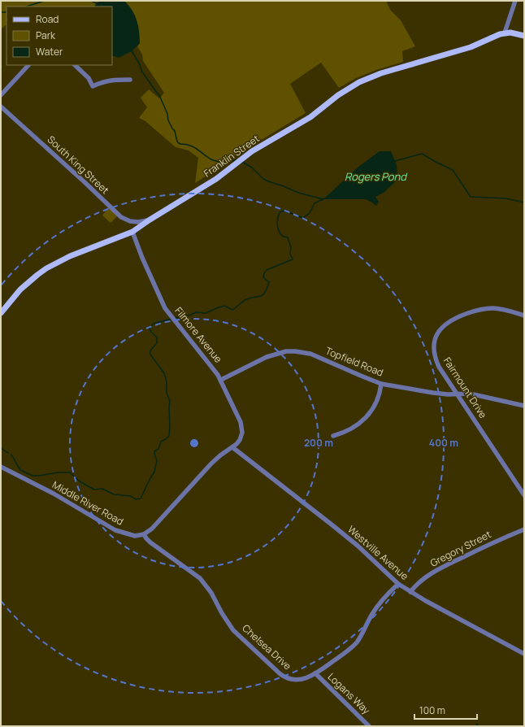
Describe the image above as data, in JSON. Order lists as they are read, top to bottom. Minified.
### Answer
{"streets":{"main road":["Franklin Street"],"street":["South King Street","Filmore Avenue","Topfield Road","Fairmount Drive","Middle River Road","Gregory Street","Westville Avenue","Chelsea Drive","Logans Way"]},"crossings":[["Franklin Street","South King Street"],["Franklin Street","Filmore Avenue"],["Filmore Avenue","Topfield Road"],["Filmore Avenue","Westville Avenue"],["Topfield Road","Fairmount Drive"],["Middle River Road","Chelsea Drive"],["Gregory Street","Westville Avenue"],["Westville Avenue","Chelsea Drive"],["Chelsea Drive","Logans Way"]],"water":["Rogers Pond"],"legend":["Road","Park","Water"],"scale_bar":"100 m","rings":["200 m","400 m"]}
